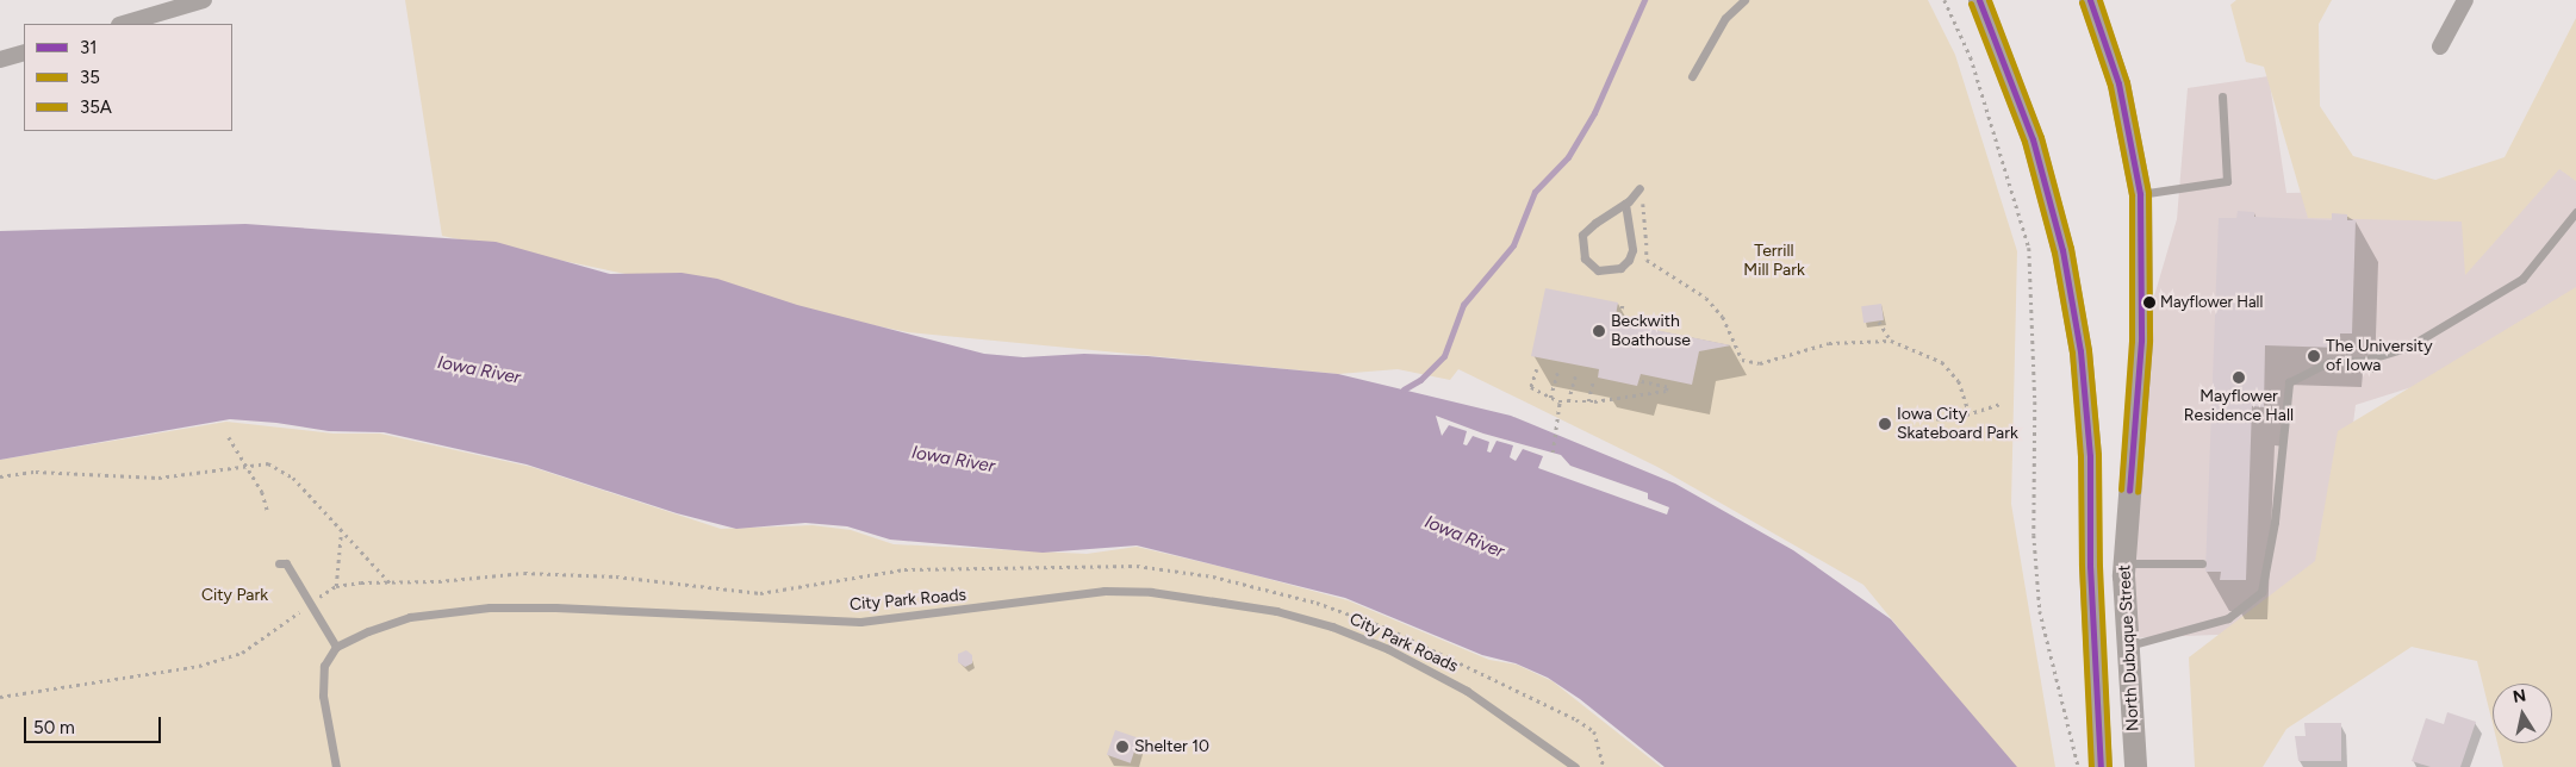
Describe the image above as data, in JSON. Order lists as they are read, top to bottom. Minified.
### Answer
{"streets":{"main road":["North Dubuque Street"],"lane":["City Park Roads"]},"water":["Iowa River"],"parks":["Terrill Mill Park","City Park"],"places":["Mayflower Hall","Beckwith Boathouse","The University of Iowa","Mayflower Residence Hall","Iowa City Skateboard Park","Shelter 10"],"lines":["transit line 31","transit line 35A","transit line 35"],"legend":["31","35","35A"],"scale_bar":"50 m","north":"top"}
